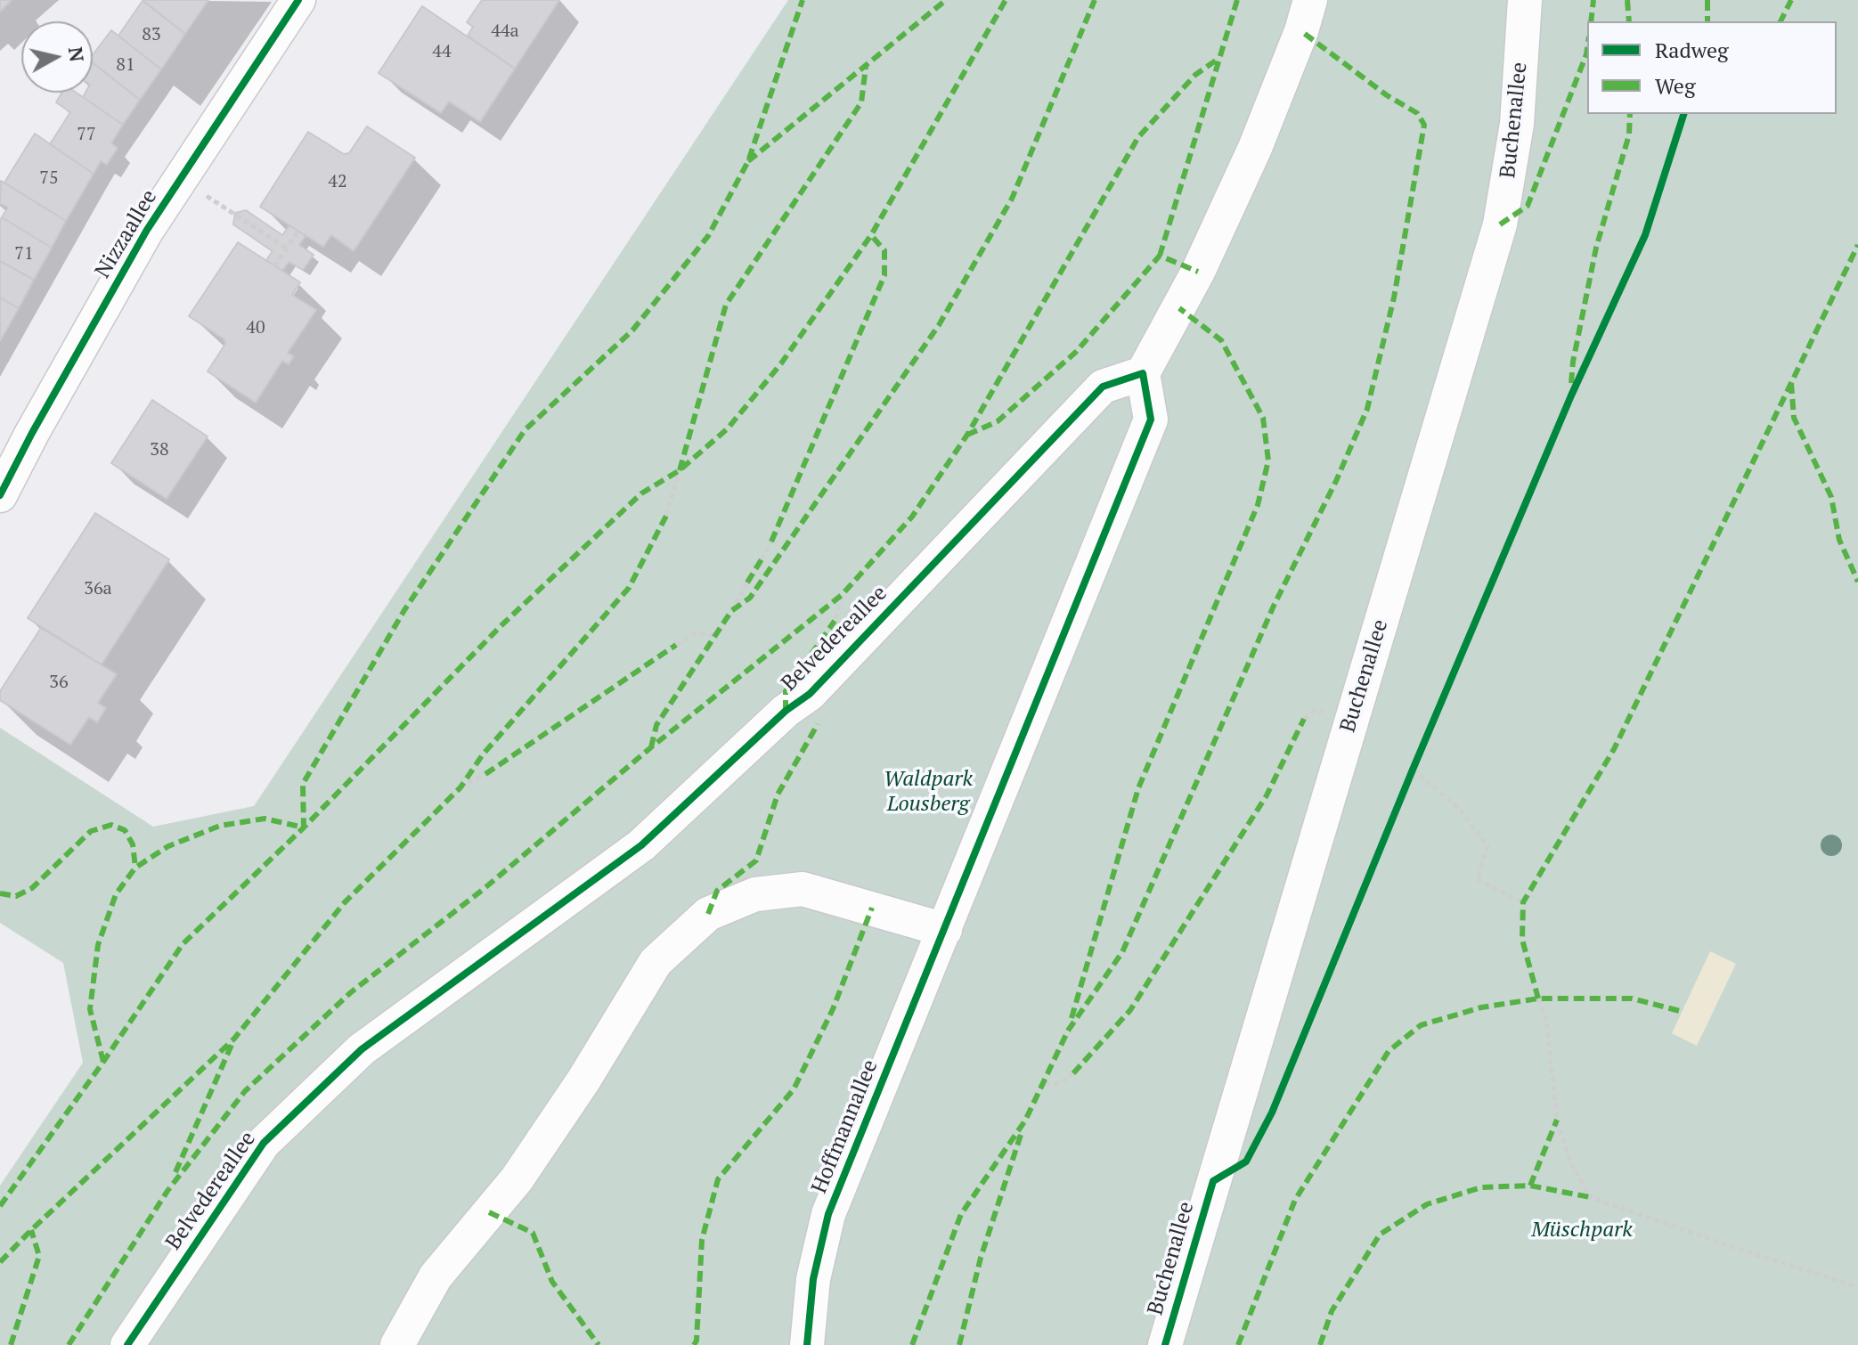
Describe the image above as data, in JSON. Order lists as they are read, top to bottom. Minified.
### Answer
{"streets":{"street":["Buchenallee","Nizzaallee","Belvedereallee","Hoffmannallee"]},"parks":["Waldpark Lousberg","Müschpark"],"house_numbers":["44a","83","44","81","77","75","42","71","40","38","36a","36"],"legend":["Radweg","Weg"],"north":"right"}
